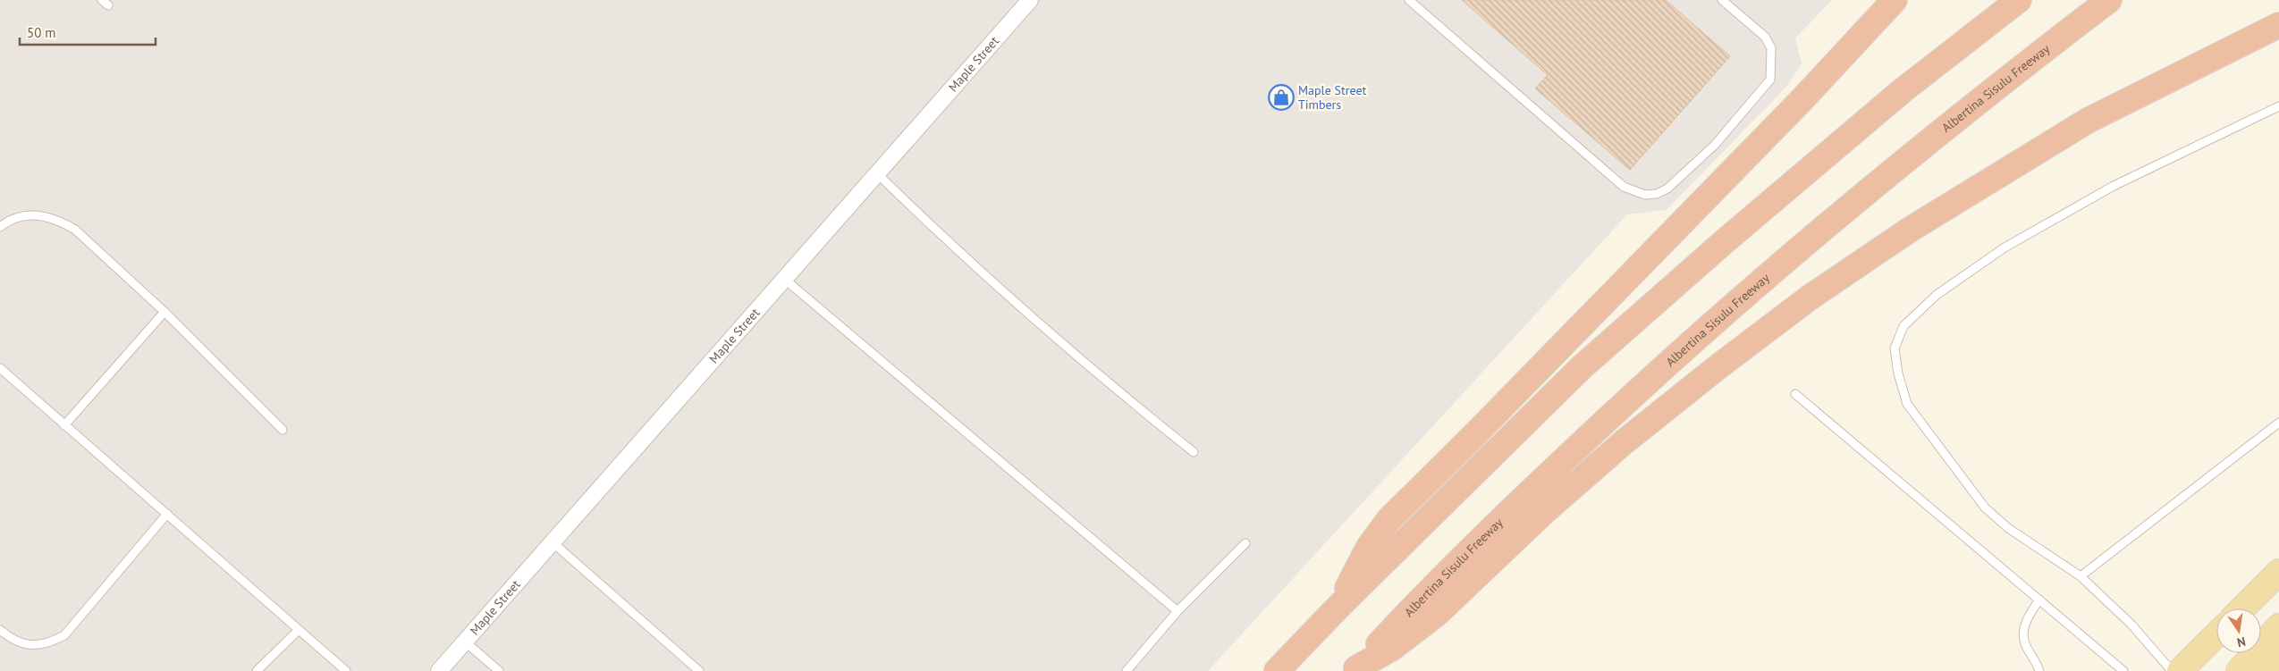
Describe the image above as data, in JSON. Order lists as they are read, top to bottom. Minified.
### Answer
{"streets":{"highway":["Albertina Sisulu Freeway"],"street":["Maple Street"]},"places":{"shop":["Maple Street Timbers"]},"scale_bar":"50 m","north":"bottom"}
